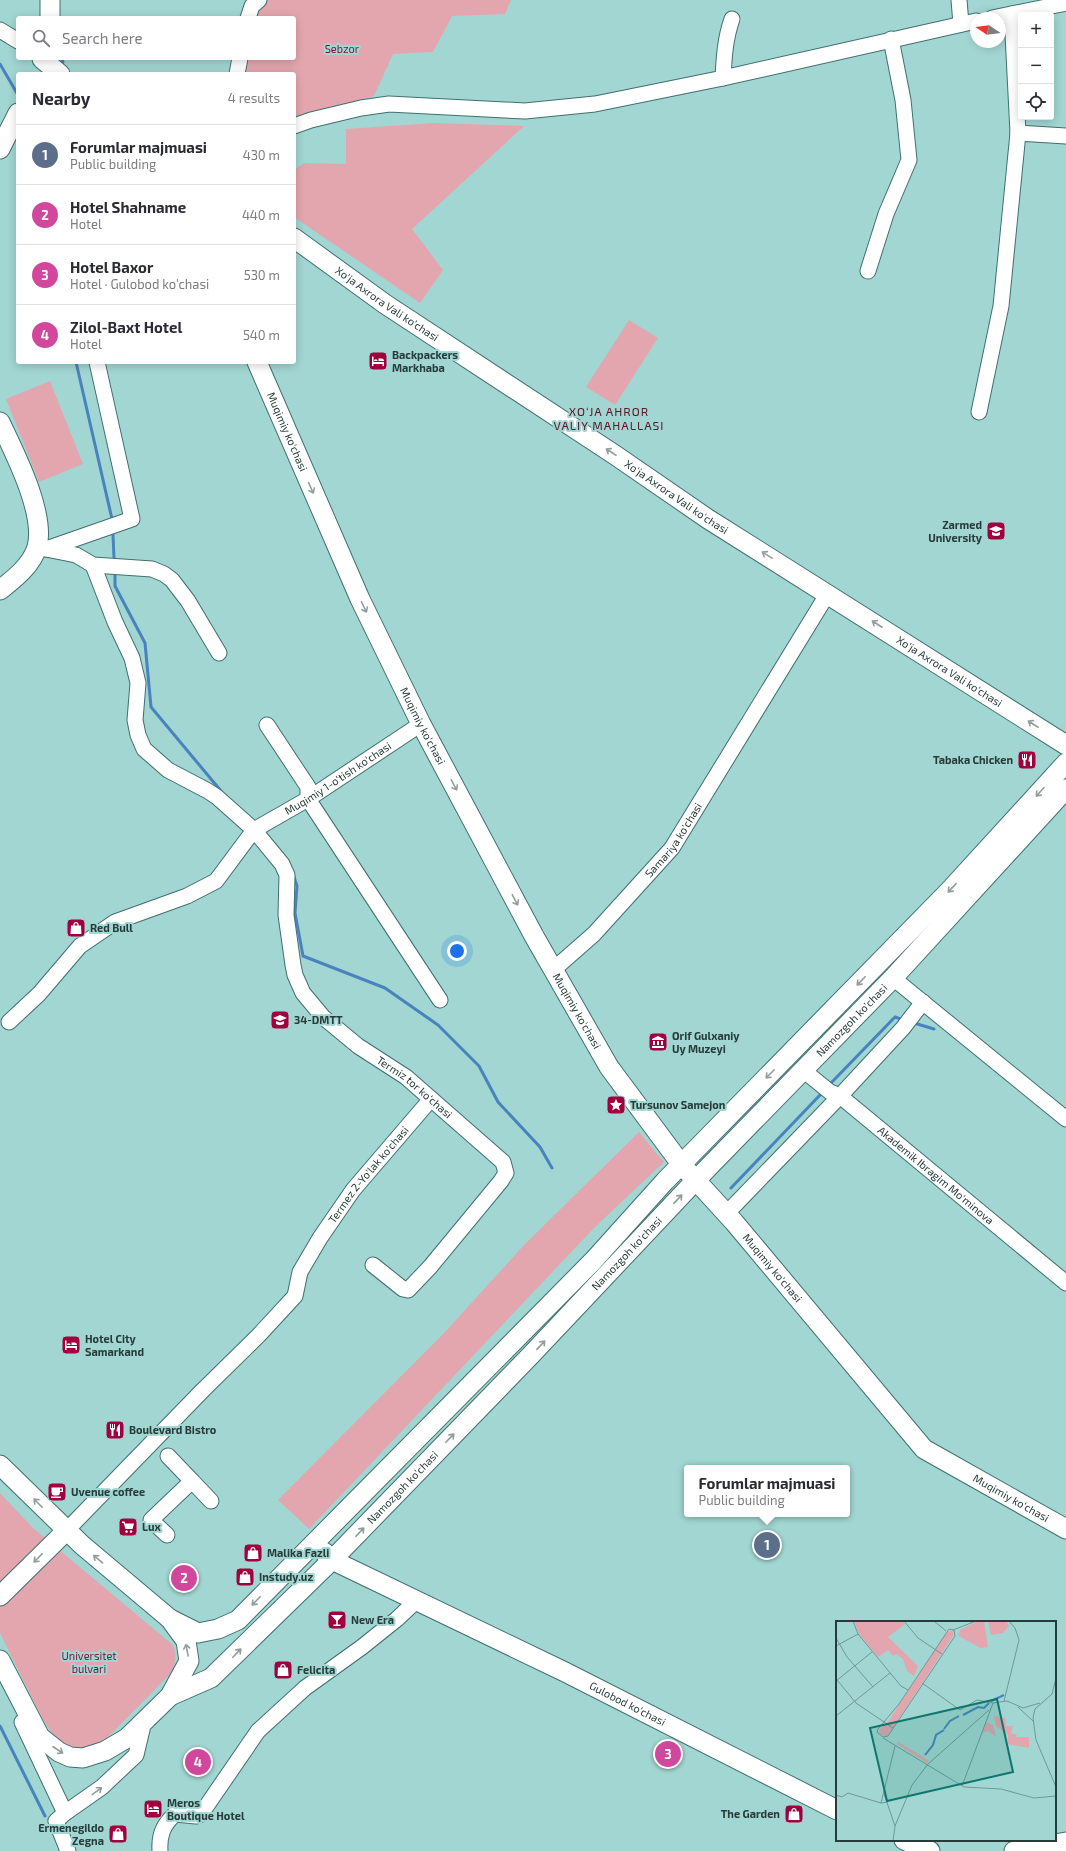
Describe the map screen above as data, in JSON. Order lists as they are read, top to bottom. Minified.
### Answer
{"streets":{"main road":["Xo'ja Axrora Vali ko'chasi","Muqimiy ko'chasi","Namozgoh ko'chasi","Gulobod ko'chasi"],"street":["Muqimiy 1-o'tish ko'chasi","Samariya ko'chasi","Termiz tor ko'chasi","Termez 2-Yo'lak ko'chasi","Akademik Ibragim Mo'minova"]},"crossings":[["Xo'ja Axrora Vali ko'chasi","Samariya ko'chasi"],["Muqimiy ko'chasi","Muqimiy 1-o'tish ko'chasi"],["Muqimiy ko'chasi","Samariya ko'chasi"],["Muqimiy ko'chasi","Namozgoh ko'chasi"],["Muqimiy 1-o'tish ko'chasi","Termiz tor ko'chasi"],["Namozgoh ko'chasi","Akademik Ibragim Mo'minova"],["Namozgoh ko'chasi","Gulobod ko'chasi"],["Termiz tor ko'chasi","Termez 2-Yo'lak ko'chasi"]],"one_way":["Xo'ja Axrora Vali ko'chasi","Muqimiy ko'chasi"],"districts":["XO‘JA AHROR VALIY MAHALLASI"],"parks":["Sebzor","Universitet bulvari"],"places":{"hotel":["Backpackers Markhaba","Hotel City Samarkand","Meros Boutique Hotel"],"school or university":["Zarmed University","34-DMTT"],"restaurant":["Tabaka Chicken","Boulevard Bistro"],"shop":["Red Bull","Malika Fazli","Instudy.uz","Felicita","The Garden","Ermenegildo Zegna"],"museum":["Orif Gulxaniy Uy Muzeyi"],"place":["Tursunov Samejon"],"cafe":["Uvenue coffee"],"supermarket":["Lux"],"bar":["New Era"]},"north":"left","page":{"map_buttons":["+","−"],"search":"Search here","heading":["Nearby","4 results"],"list":[{"mark":"1","name":"Forumlar majmuasi","note":"Public building","value":"430 m"},{"mark":"2","name":"Hotel Shahname","note":"Hotel","value":"440 m"},{"mark":"3","name":"Hotel Baxor","note":"Hotel · Gulobod ko'chasi","value":"530 m"},{"mark":"4","name":"Zilol-Baxt Hotel","note":"Hotel","value":"540 m"}],"popup":["Forumlar majmuasi","Public building"],"pins":["1","2","3","4"]}}
